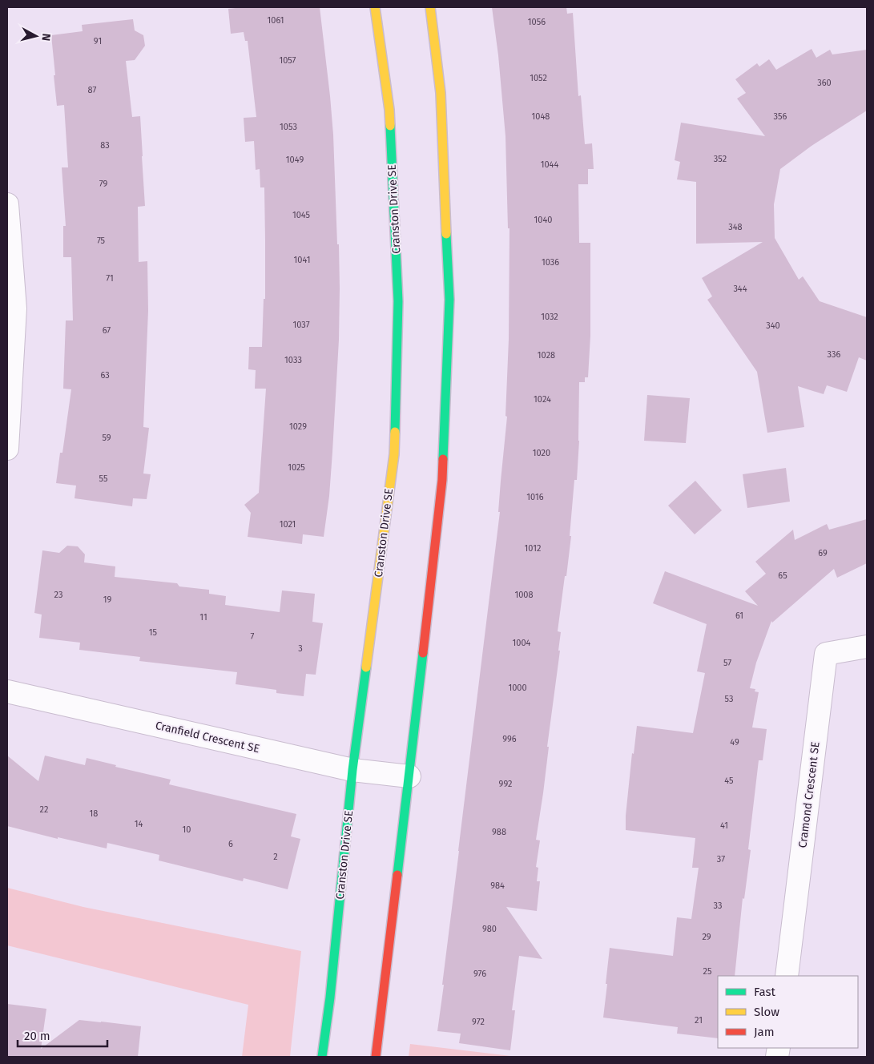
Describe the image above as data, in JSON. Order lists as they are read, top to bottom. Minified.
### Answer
{"streets":{"street":["Cranston Drive SE","Cranfield Crescent SE","Cramond Crescent SE"]},"crossings":[["Cranston Drive SE","Cranfield Crescent SE"]],"house_numbers":["1061","1056","91","1057","1052","360","87","1048","356","1053","83","352","1049","1044","79","1045","1040","348","75","1041","1036","71","344","1032","1037","340","67","336","1028","1033","63","1024","1029","59","1020","1025","55","1016","1021","1012","69","65","23","1008","19","61","11","15","7","1004","3","57","1000","53","996","49","45","992","22","18","14","41","10","988","6","2","37","984","33","980","29","25","976","21","972"],"legend":["Fast","Slow","Jam"],"scale_bar":"20 m","north":"right"}
